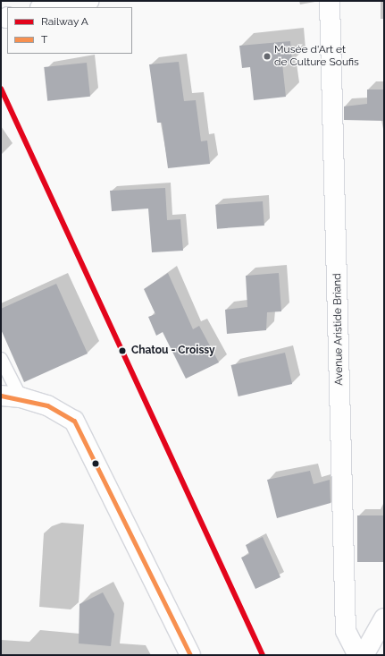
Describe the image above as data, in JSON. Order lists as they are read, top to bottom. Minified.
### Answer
{"streets":{"street":["Avenue Aristide Briand"]},"places":["Musée d'Art et de Culture Soufis","Chatou - Croissy"],"lines":["rail line A","transit line T"],"legend":["Railway A","T"]}
